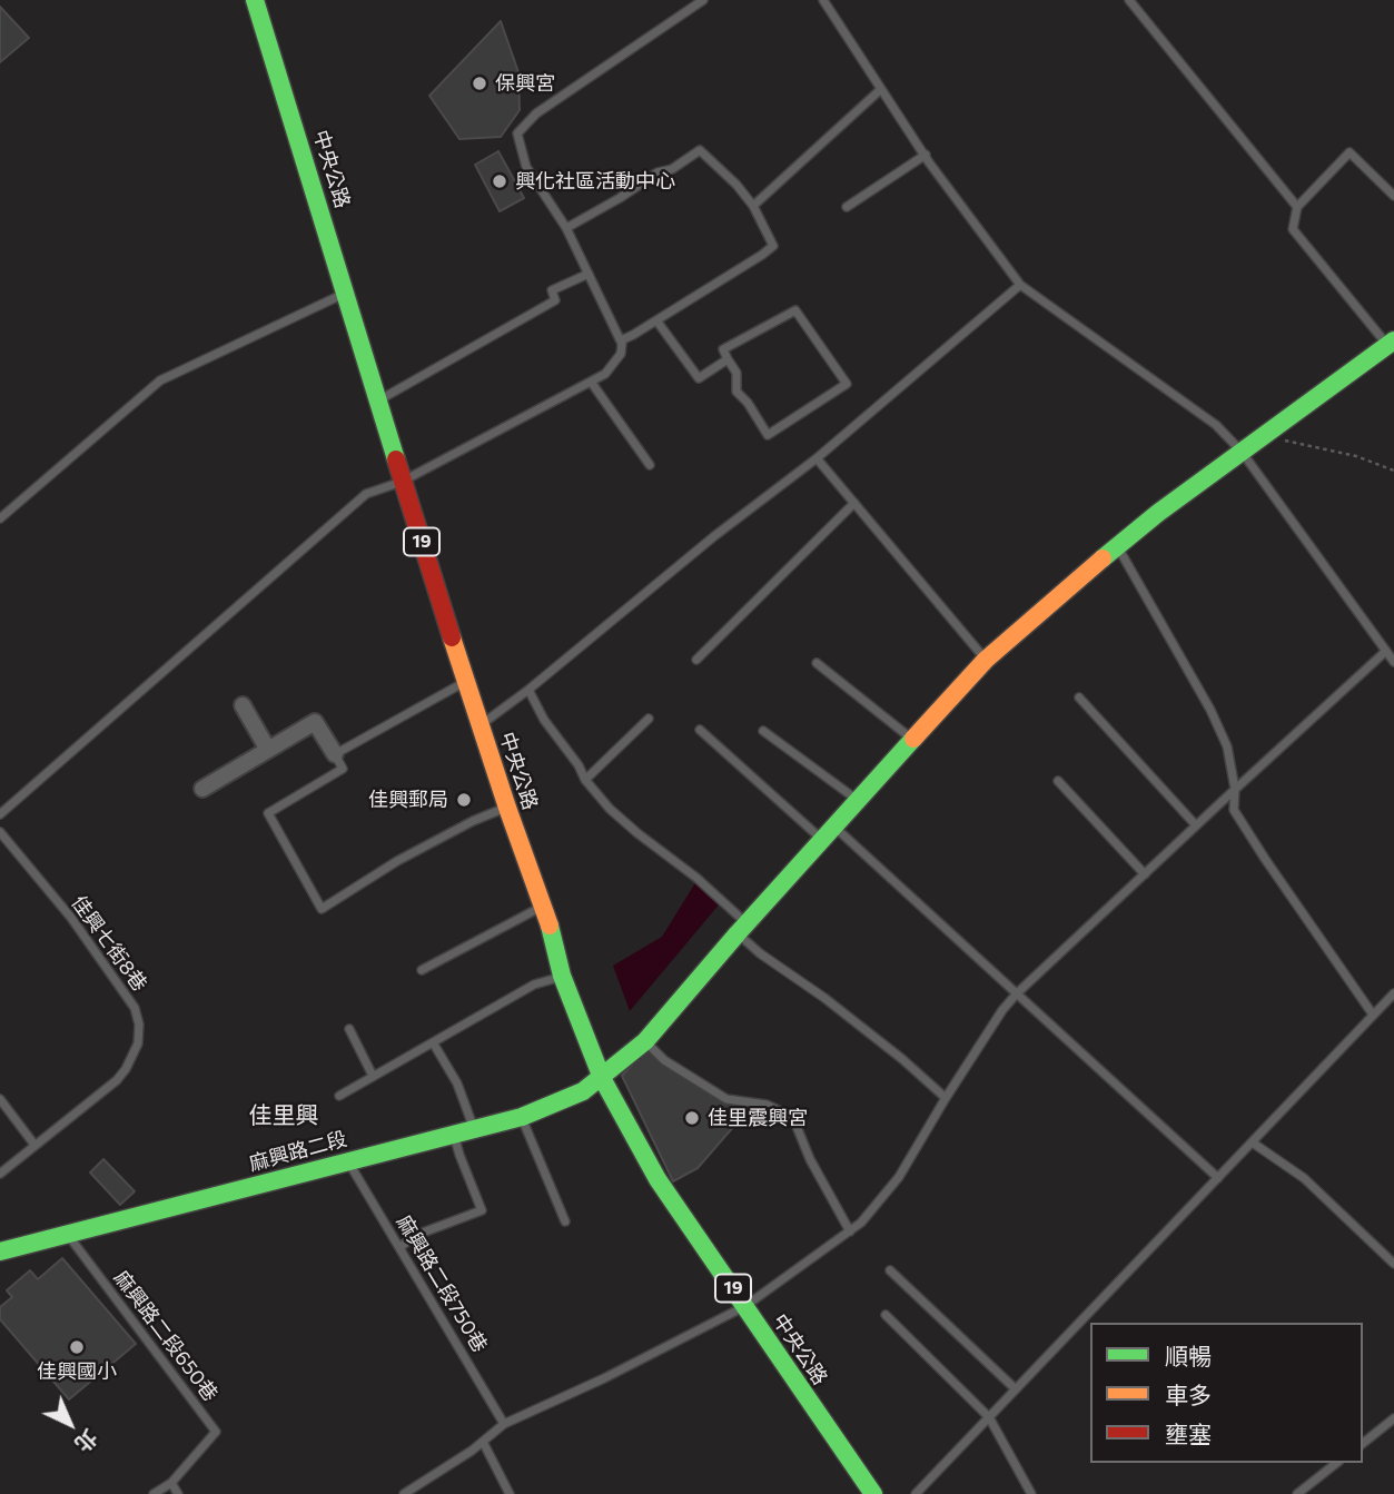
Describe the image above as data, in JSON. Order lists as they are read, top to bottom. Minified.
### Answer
{"streets":{"street":["中央公路","19","麻興路二段"],"lane":["佳興七街8巷","麻興路二段750巷","麻興路二段650巷"]},"crossings":[["中央公路","麻興路二段"],["麻興路二段","麻興路二段750巷"],["麻興路二段","麻興路二段650巷"]],"districts":["佳里興"],"places":["保興宮","興化社區活動中心","佳興郵局","佳里震興宮","佳興國小"],"legend":["順暢","車多","壅塞"],"north":"bottom right"}
